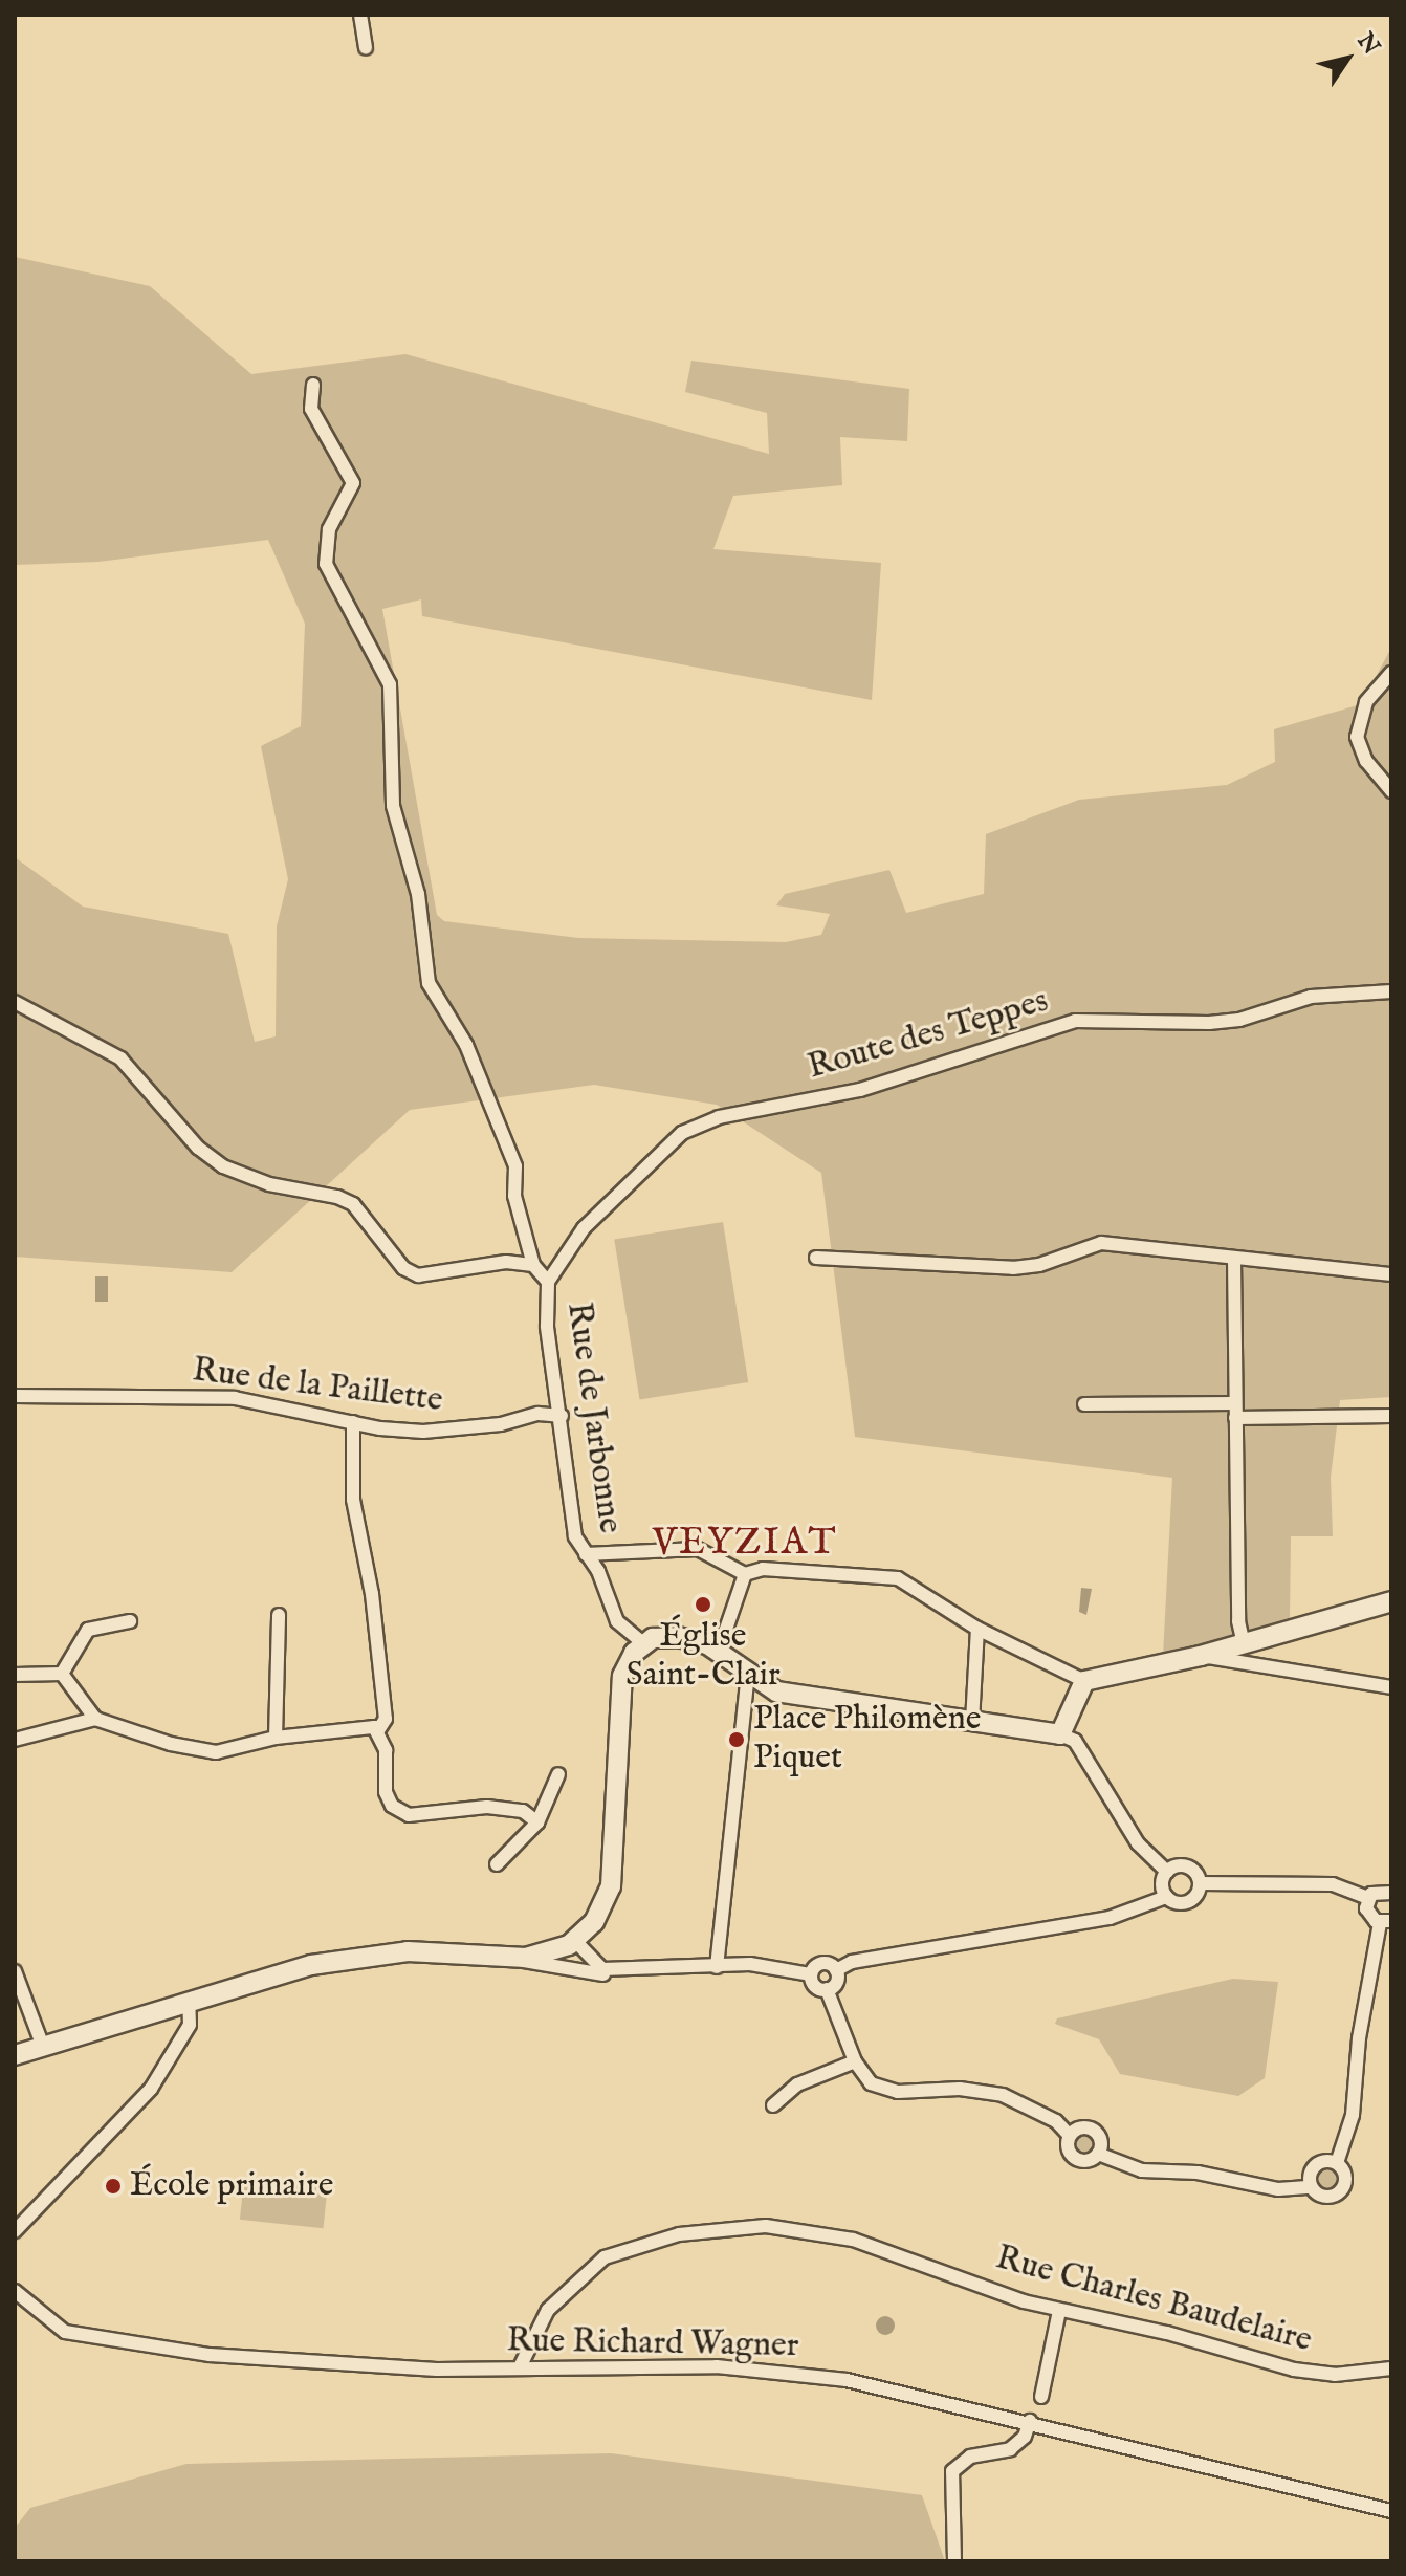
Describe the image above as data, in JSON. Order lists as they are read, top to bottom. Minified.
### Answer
{"streets":{"street":["Route des Teppes","Rue de la Paillette","Rue de Jarbonne","Rue Charles Baudelaire","Rue Richard Wagner"]},"crossings":[["Route des Teppes","Rue de Jarbonne"],["Rue de la Paillette","Rue de Jarbonne"],["Rue Charles Baudelaire","Rue Richard Wagner"]],"districts":["VEYZIAT"],"places":["Église Saint-Clair","Place Philomène Piquet","École primaire"],"north":"top right"}
